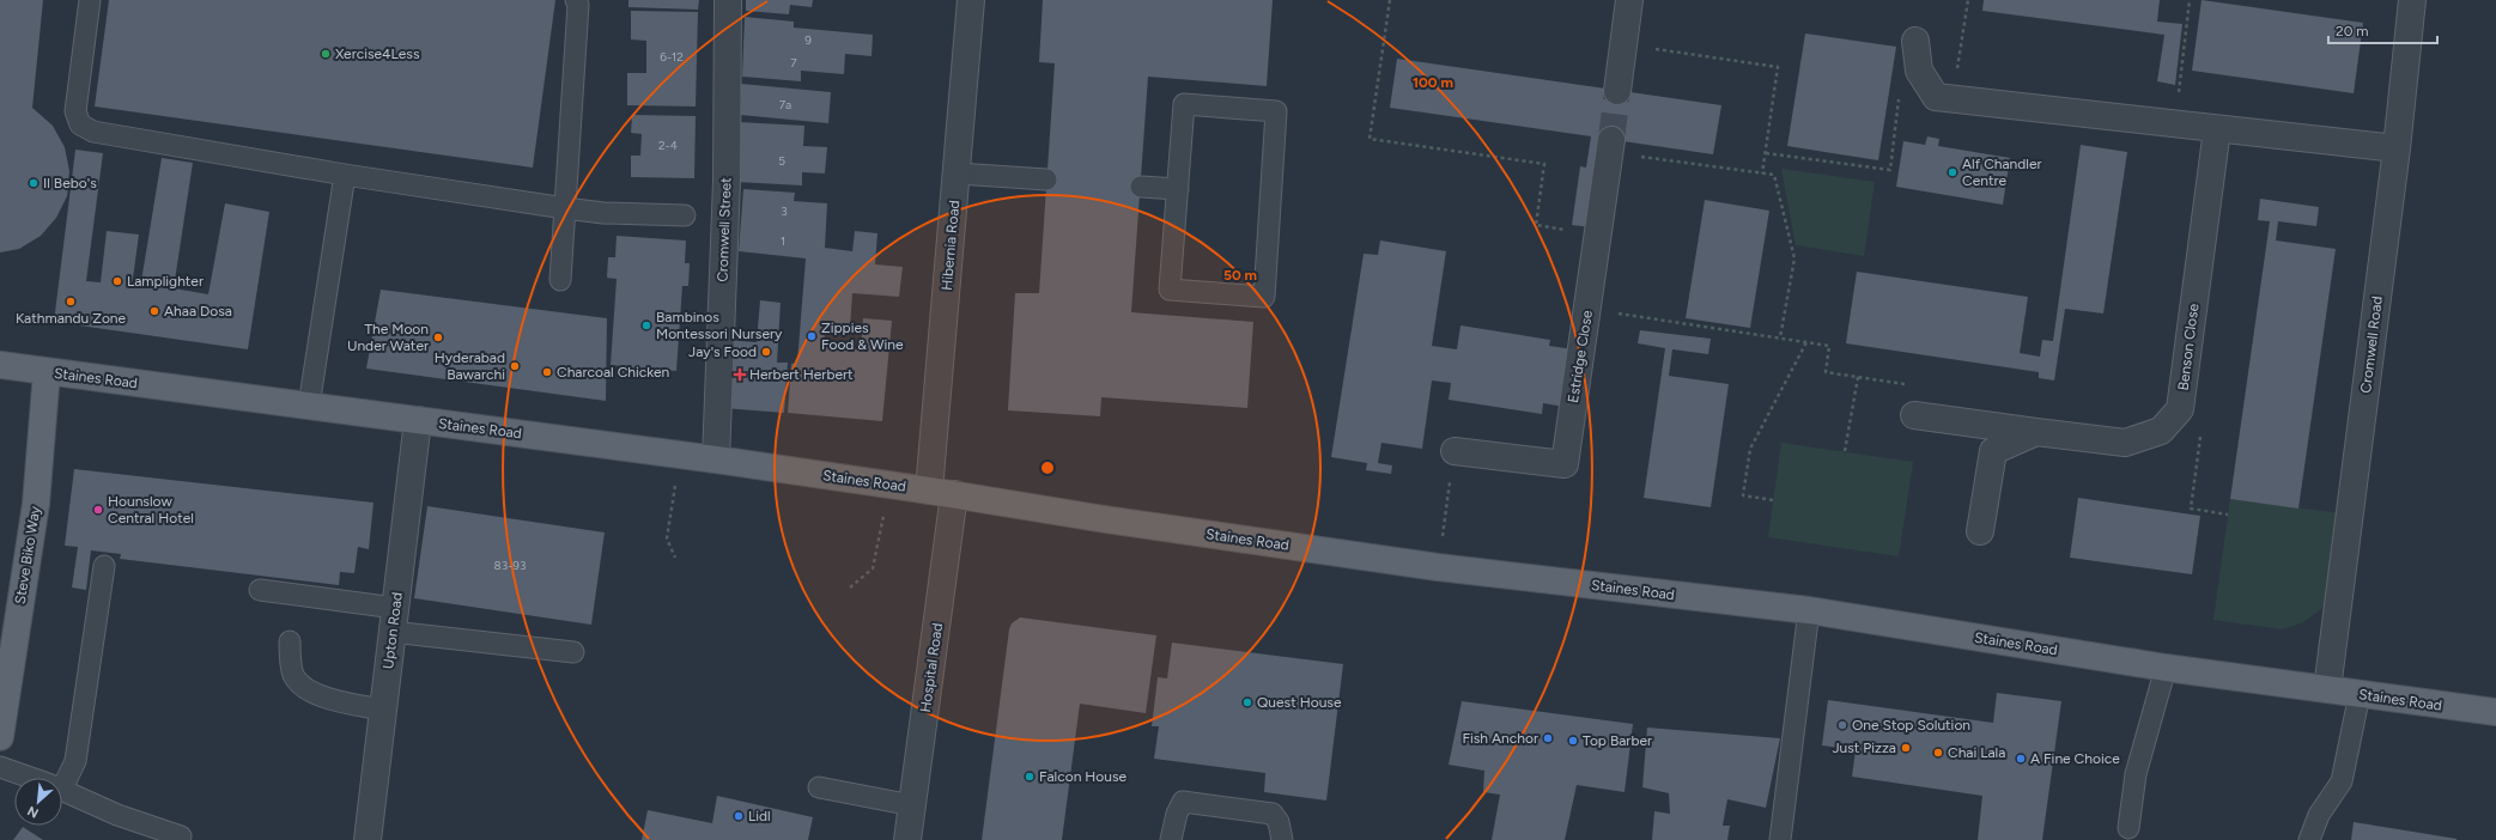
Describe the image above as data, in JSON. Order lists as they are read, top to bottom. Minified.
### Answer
{"streets":{"main road":["Staines Road","Steve Biko Way"],"street":["Cromwell Street","Hibernia Road","Cromwell Road","Benson Close","Estridge Close","Upton Road","Hospital Road"]},"crossings":[["Cromwell Street","Staines Road"],["Hibernia Road","Staines Road"],["Cromwell Road","Staines Road"],["Staines Road","Steve Biko Way"],["Staines Road","Upton Road"],["Staines Road","Hospital Road"]],"places":{"other":["Xercise4Less","Alf Chandler Centre","Il Bebo's","Lamplighter","Kathmandu Zone","Ahaa Dosa","Bambinos Montessori Nursery","Zippies Food & Wine","The Moon Under Water","Jay's Food","Hyderabad Bawarchi","Charcoal Chicken","Hounslow Central Hotel","Quest House","One Stop Solution","Fish Anchor","Top Barber","Just Pizza","Chai Lala","A Fine Choice","Falcon House","Lidl"],"health":["Herbert Herbert"]},"house_numbers":["9","6-12","7","7a","2-4","5","3","1","83-93"],"scale_bar":"20 m","north":"bottom left","rings":["100 m","50 m"]}
